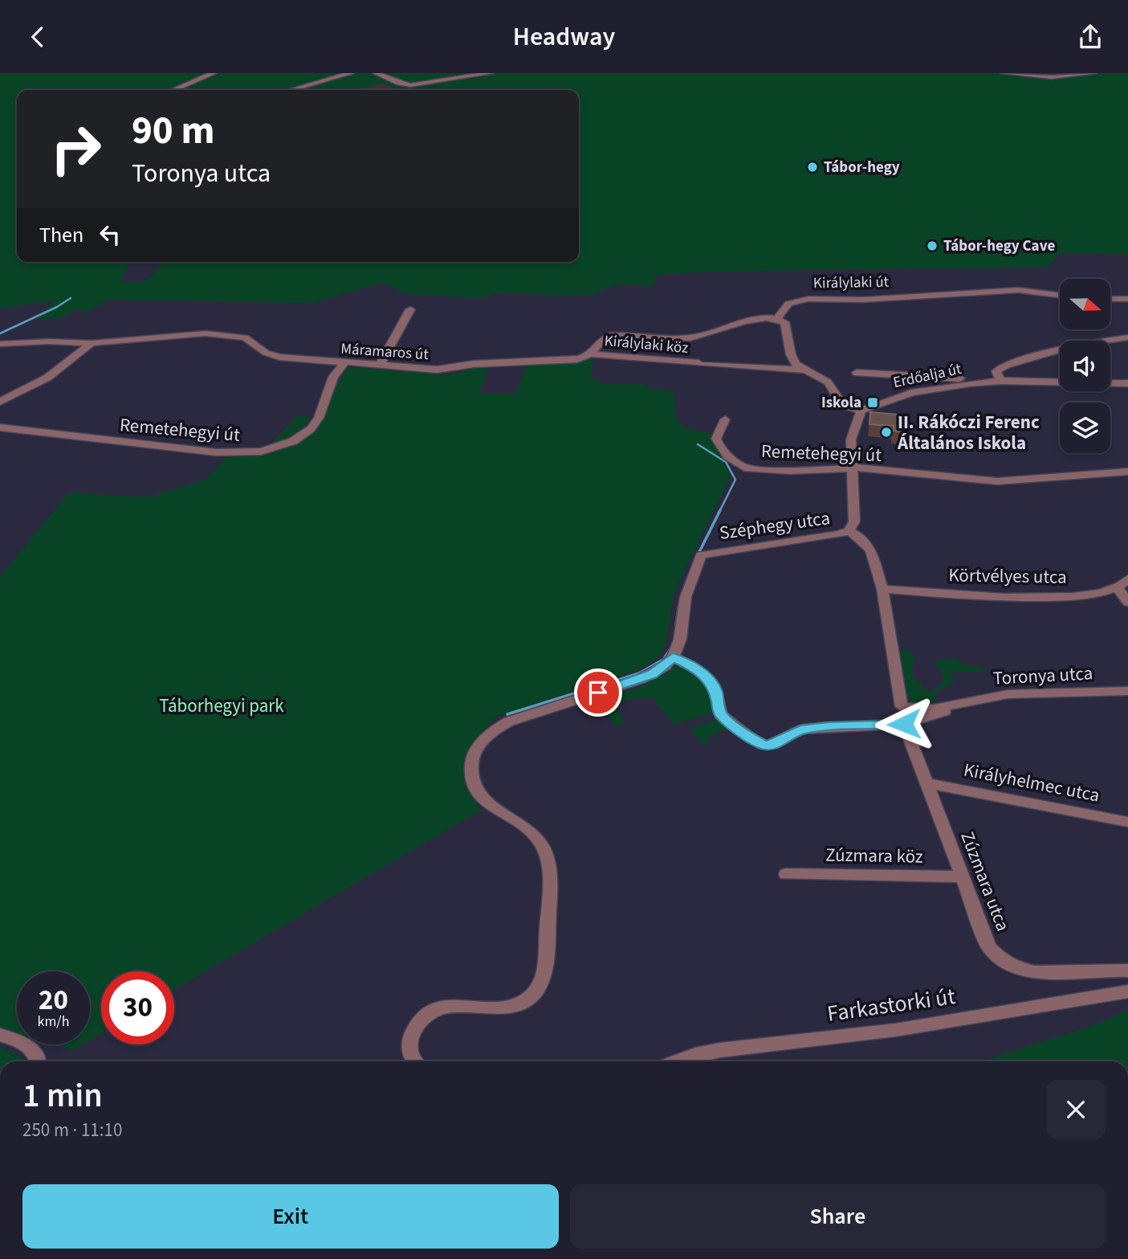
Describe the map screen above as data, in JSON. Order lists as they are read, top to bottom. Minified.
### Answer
{"streets":{"street":["Királylaki út","Királylaki köz","Máramaros út","Erdőalja út","Remetehegyi út","Széphegy utca","Körtvélyes utca","Toronya utca","Királyhelmec utca","Zúzmara köz","Zúzmara utca","Farkastorki út"]},"crossings":[["Királylaki köz","Máramaros út"],["Máramaros út","Remetehegyi út"],["Széphegy utca","Toronya utca"],["Körtvélyes utca","Toronya utca"],["Toronya utca","Zúzmara utca"],["Királyhelmec utca","Zúzmara utca"],["Zúzmara köz","Zúzmara utca"]],"parks":["Táborhegyi park"],"places":{"other":["Tábor-hegy","Tábor-hegy Cave","II. Rákóczi Ferenc Általános Iskola"],"transit":["Iskola"]},"north":"right","page":{"header":"Headway","turn":["90 m","Toronya utca"],"then":"Then","speed":"20 km/h","limit":"30","heading":["1 min","250 m · 11:10"],"buttons":["Exit","Share"]}}
